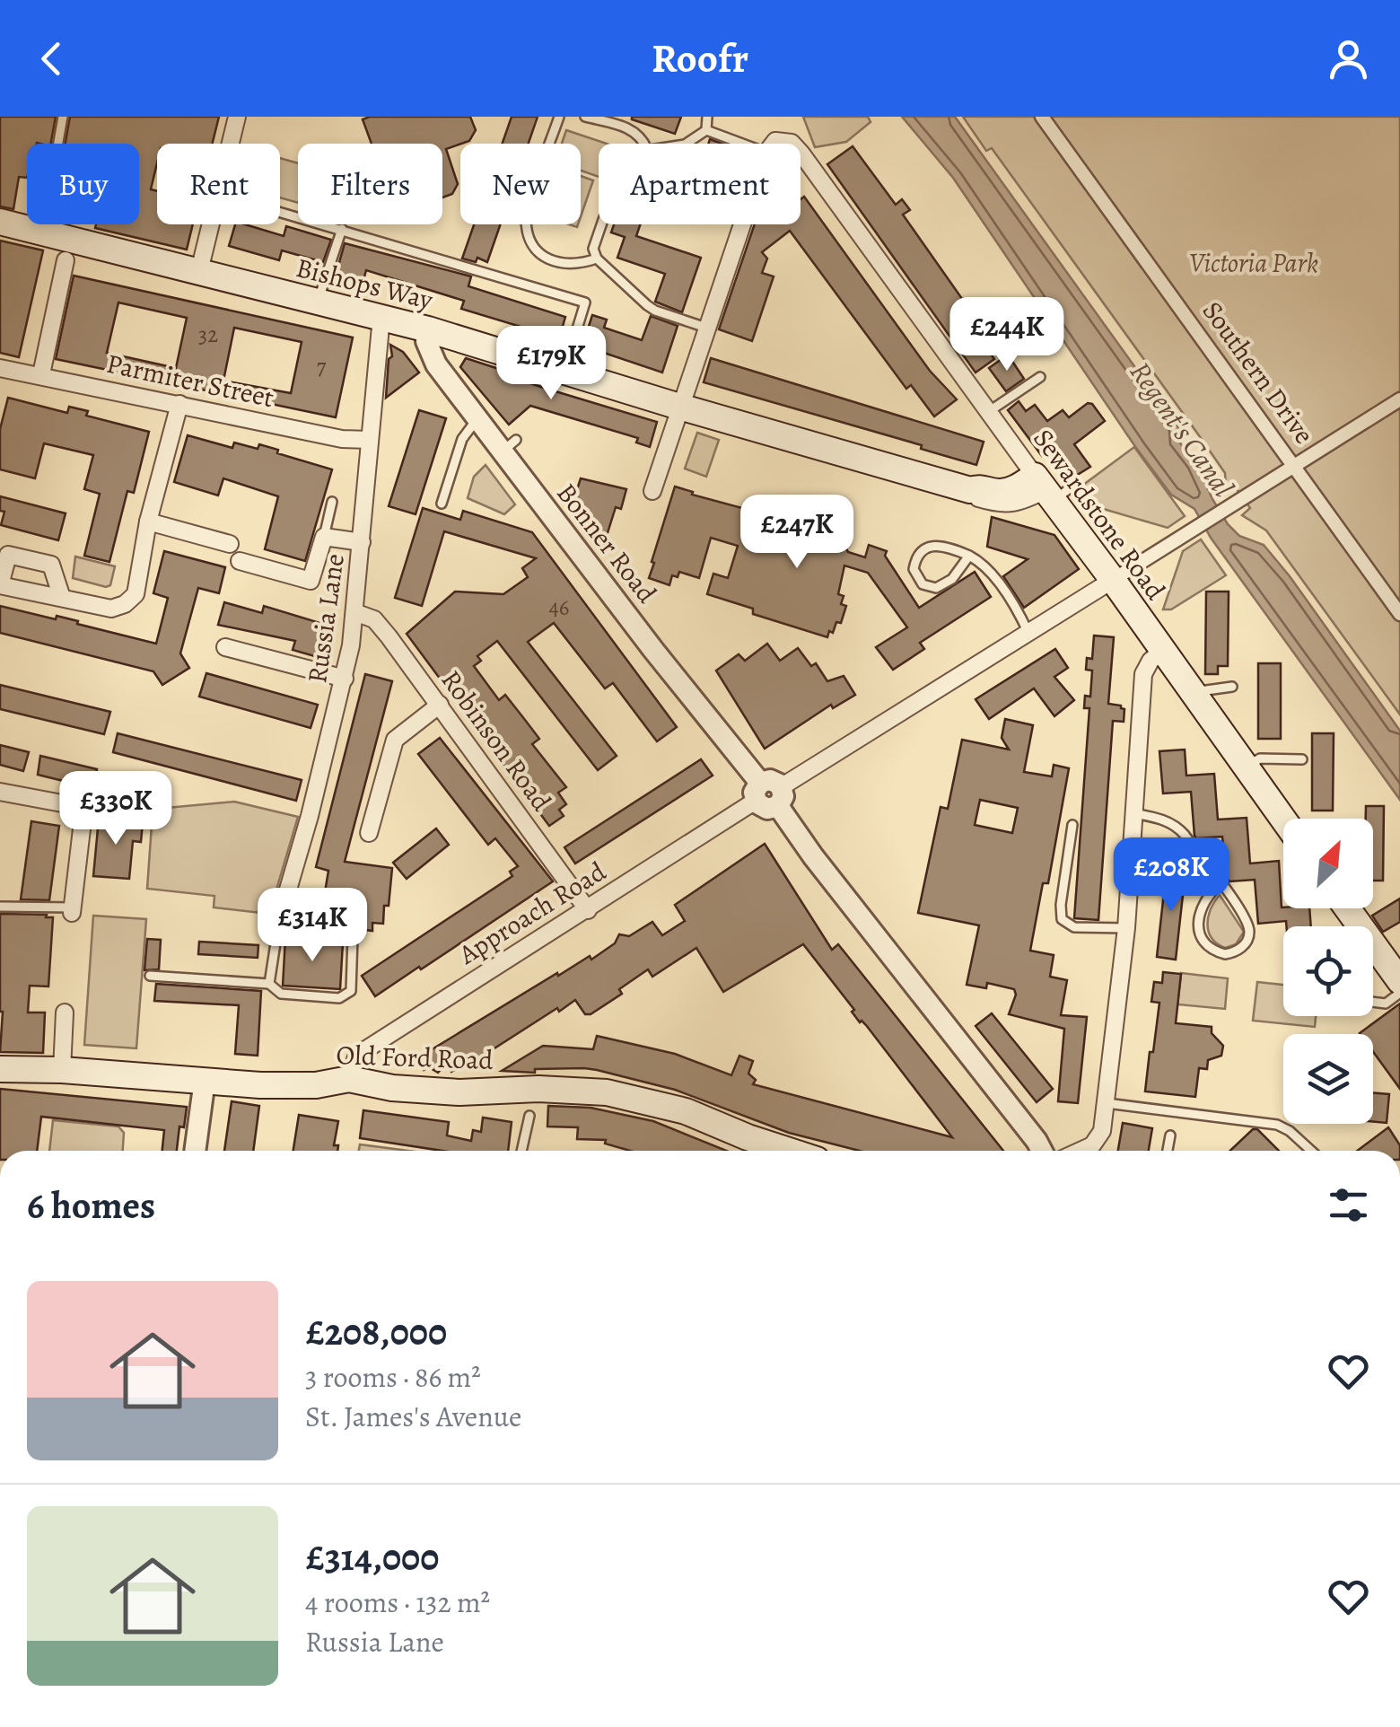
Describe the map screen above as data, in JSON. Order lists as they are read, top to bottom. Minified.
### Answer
{"streets":{"main road":["Bishops Way","Sewardstone Road","Old Ford Road"],"street":["Southern Drive","Parmiter Street","Bonner Road","Russia Lane","Robinson Road","Approach Road"]},"crossings":[["Bishops Way","Sewardstone Road"],["Bishops Way","Bonner Road"],["Bishops Way","Russia Lane"],["Parmiter Street","Russia Lane"],["Sewardstone Road","Approach Road"],["Bonner Road","Approach Road"],["Russia Lane","Robinson Road"],["Robinson Road","Approach Road"],["Approach Road","Old Ford Road"]],"water":["Regent's Canal"],"parks":["Victoria Park"],"house_numbers":["32","7","46"],"north":"top right","page":{"header":"Roofr","chip":["Buy","Rent","Filters","New","Apartment"],"price":["£244K","£179K","£247K","£330K","£208K","£314K"],"heading":"6 homes","list":[{"name":"£208,000","note":"3 rooms · 86 m² · St. James's Avenue"},{"name":"£314,000","note":"4 rooms · 132 m² · Russia Lane"}]}}
